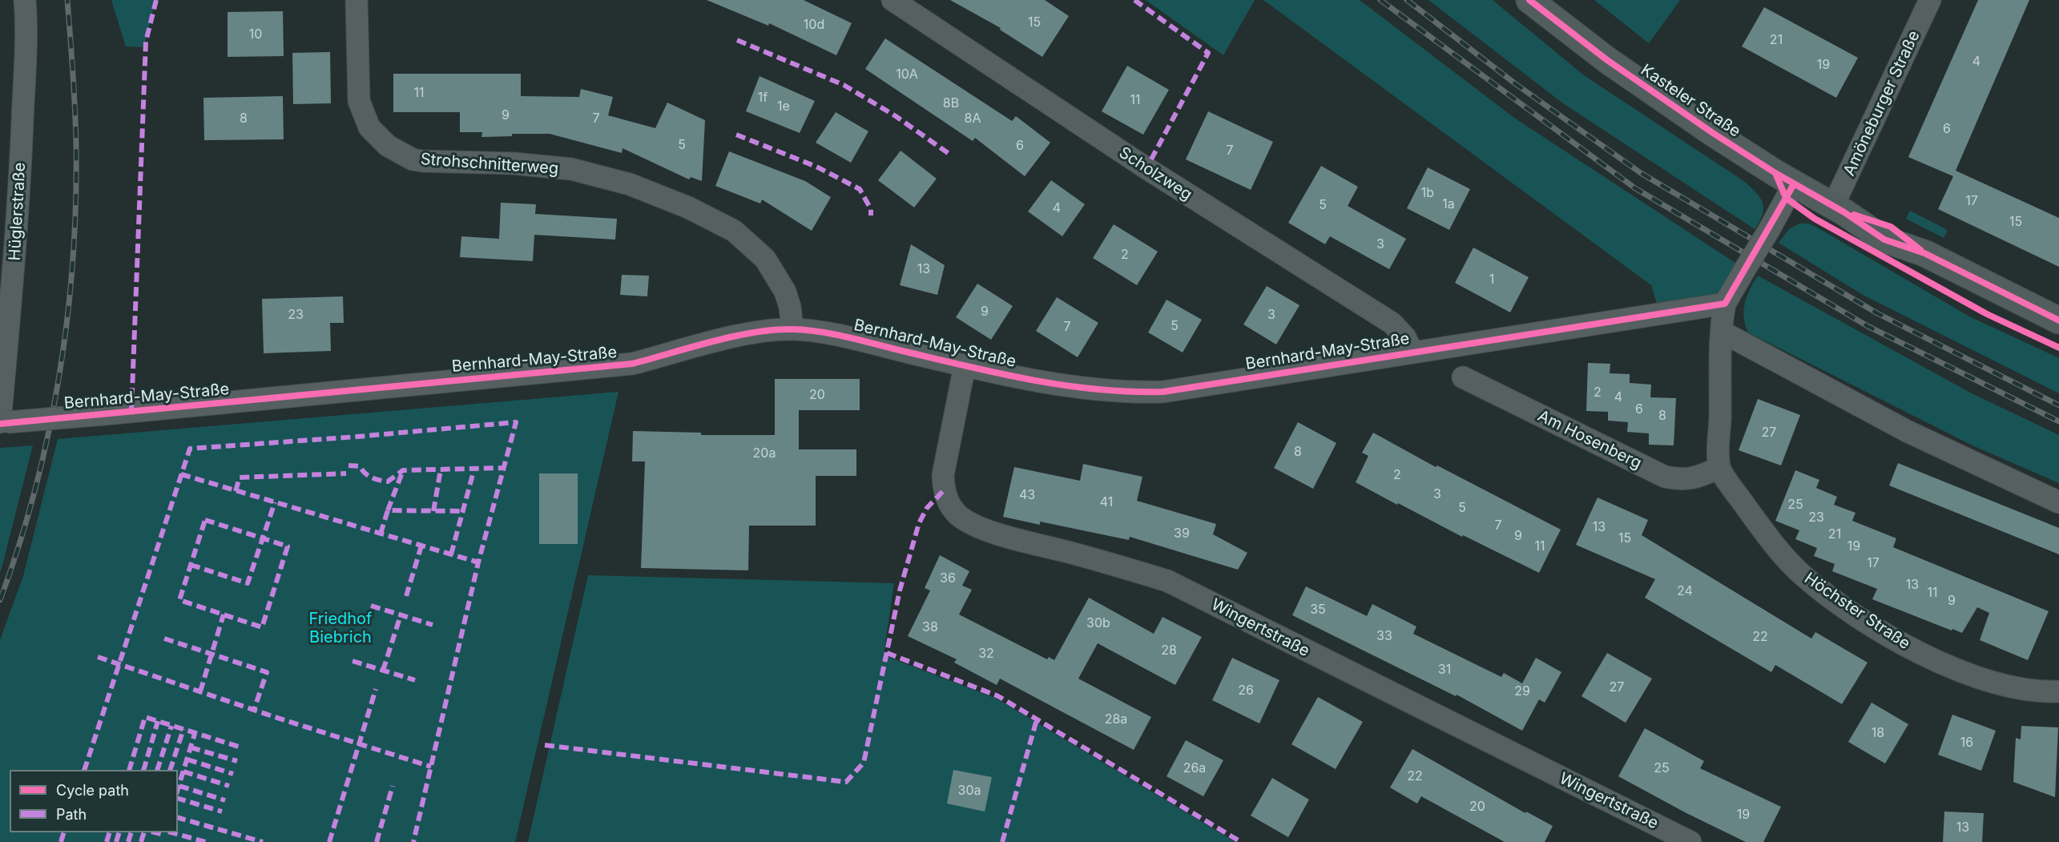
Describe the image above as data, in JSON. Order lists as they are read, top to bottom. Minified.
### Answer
{"streets":{"main road":["Kasteler Straße"],"street":["Amöneburger Straße","Strohschnitterweg","Scholzweg","Hüglerstraße","Bernhard-May-Straße","Am Hosenberg","Höchster Straße","Wingertstraße"]},"crossings":[["Kasteler Straße","Amöneburger Straße"],["Strohschnitterweg","Bernhard-May-Straße"],["Scholzweg","Bernhard-May-Straße"],["Hüglerstraße","Bernhard-May-Straße"],["Bernhard-May-Straße","Wingertstraße"],["Am Hosenberg","Höchster Straße"]],"parks":["Friedhof Biebrich"],"house_numbers":["15","10d","10","21","4","19","10A","11","1f","11","8B","1e","9","8","7","8A","6","5","6","7","1b","17","1a","5","4","15","3","2","13","1","9","23","3","5","7","2","20","4","6","8","27","8","20a","2","3","43","41","25","5","23","7","13","39","21","9","15","11","19","17","36","13","24","11","9","35","30b","38","33","22","28","32","31","27","26","29","28a","18","16","26a","25","22","30a","20","19","13"],"legend":["Cycle path","Path"]}
